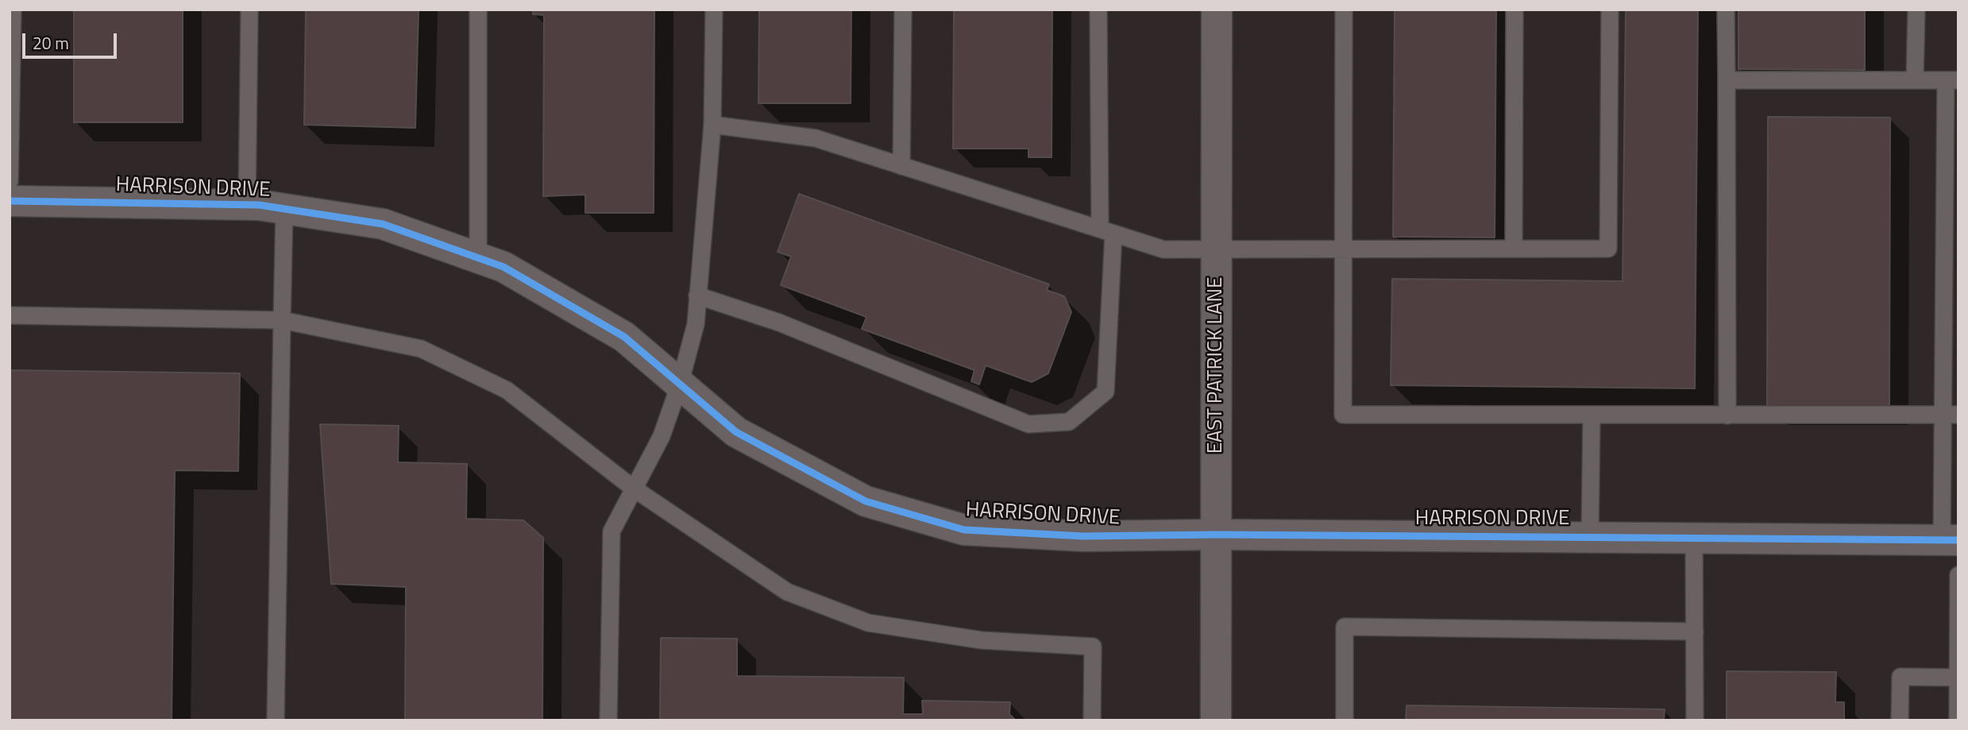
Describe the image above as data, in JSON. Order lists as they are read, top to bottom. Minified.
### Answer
{"streets":{"street":["HARRISON DRIVE","EAST PATRICK LANE"]},"crossings":[["HARRISON DRIVE","EAST PATRICK LANE"]],"scale_bar":"20 m"}
